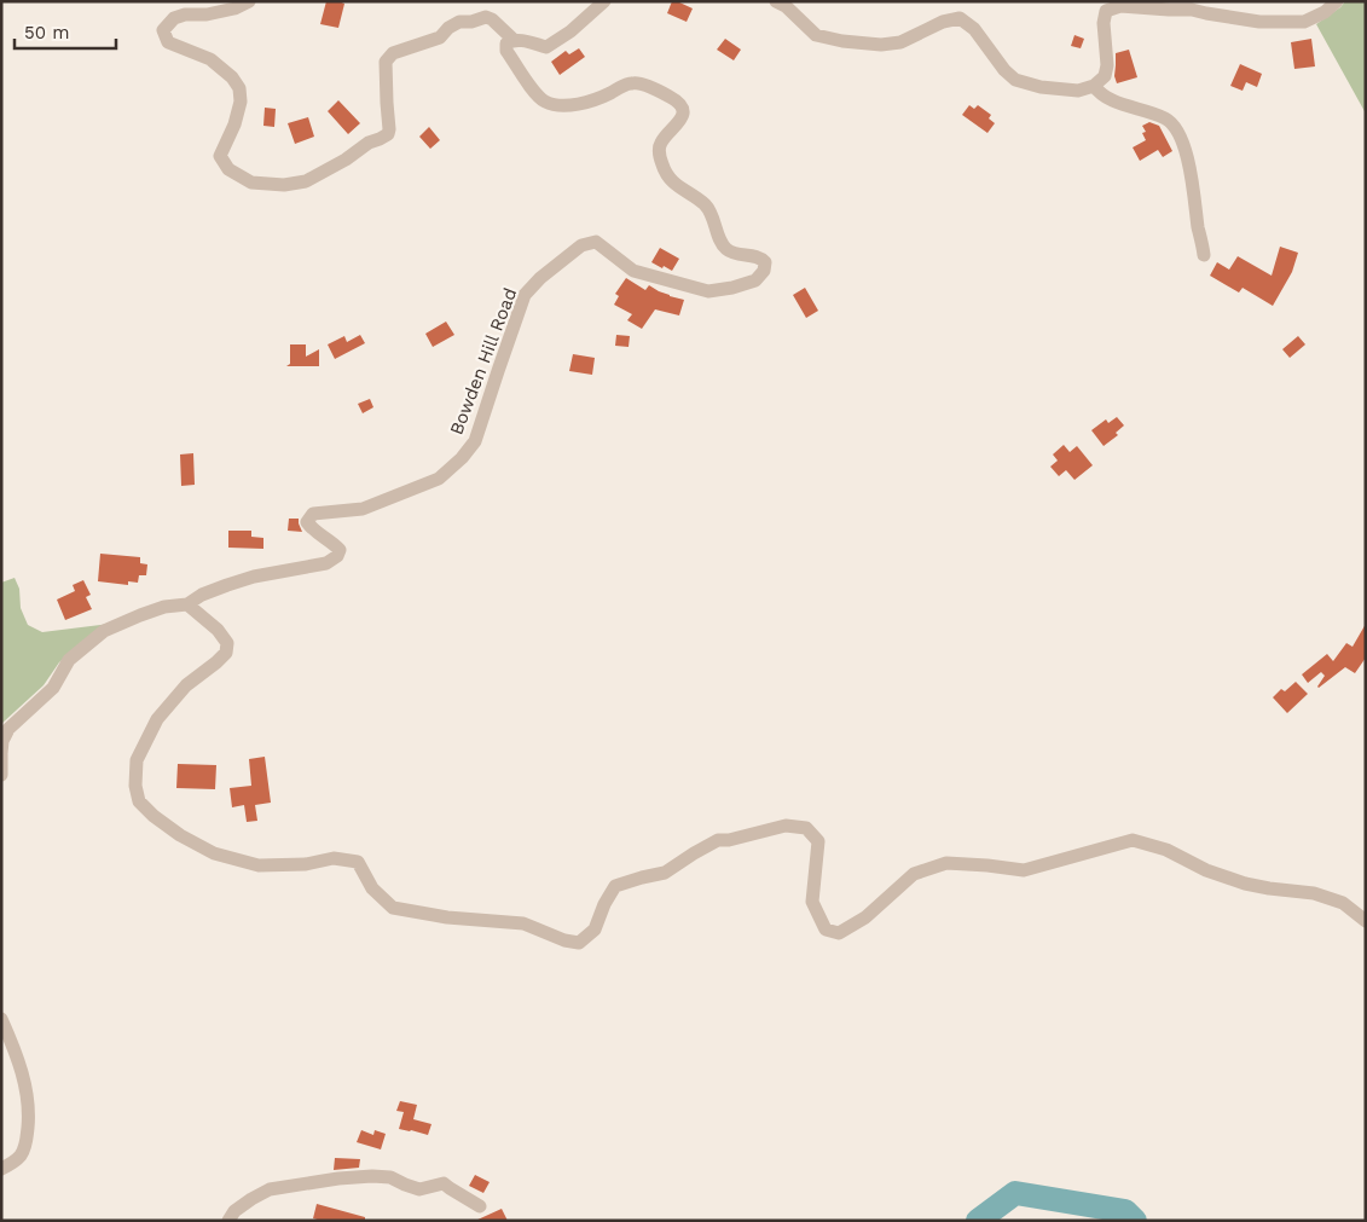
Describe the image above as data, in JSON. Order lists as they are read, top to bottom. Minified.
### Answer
{"streets":{"street":["Bowden Hill Road"]},"scale_bar":"50 m"}
